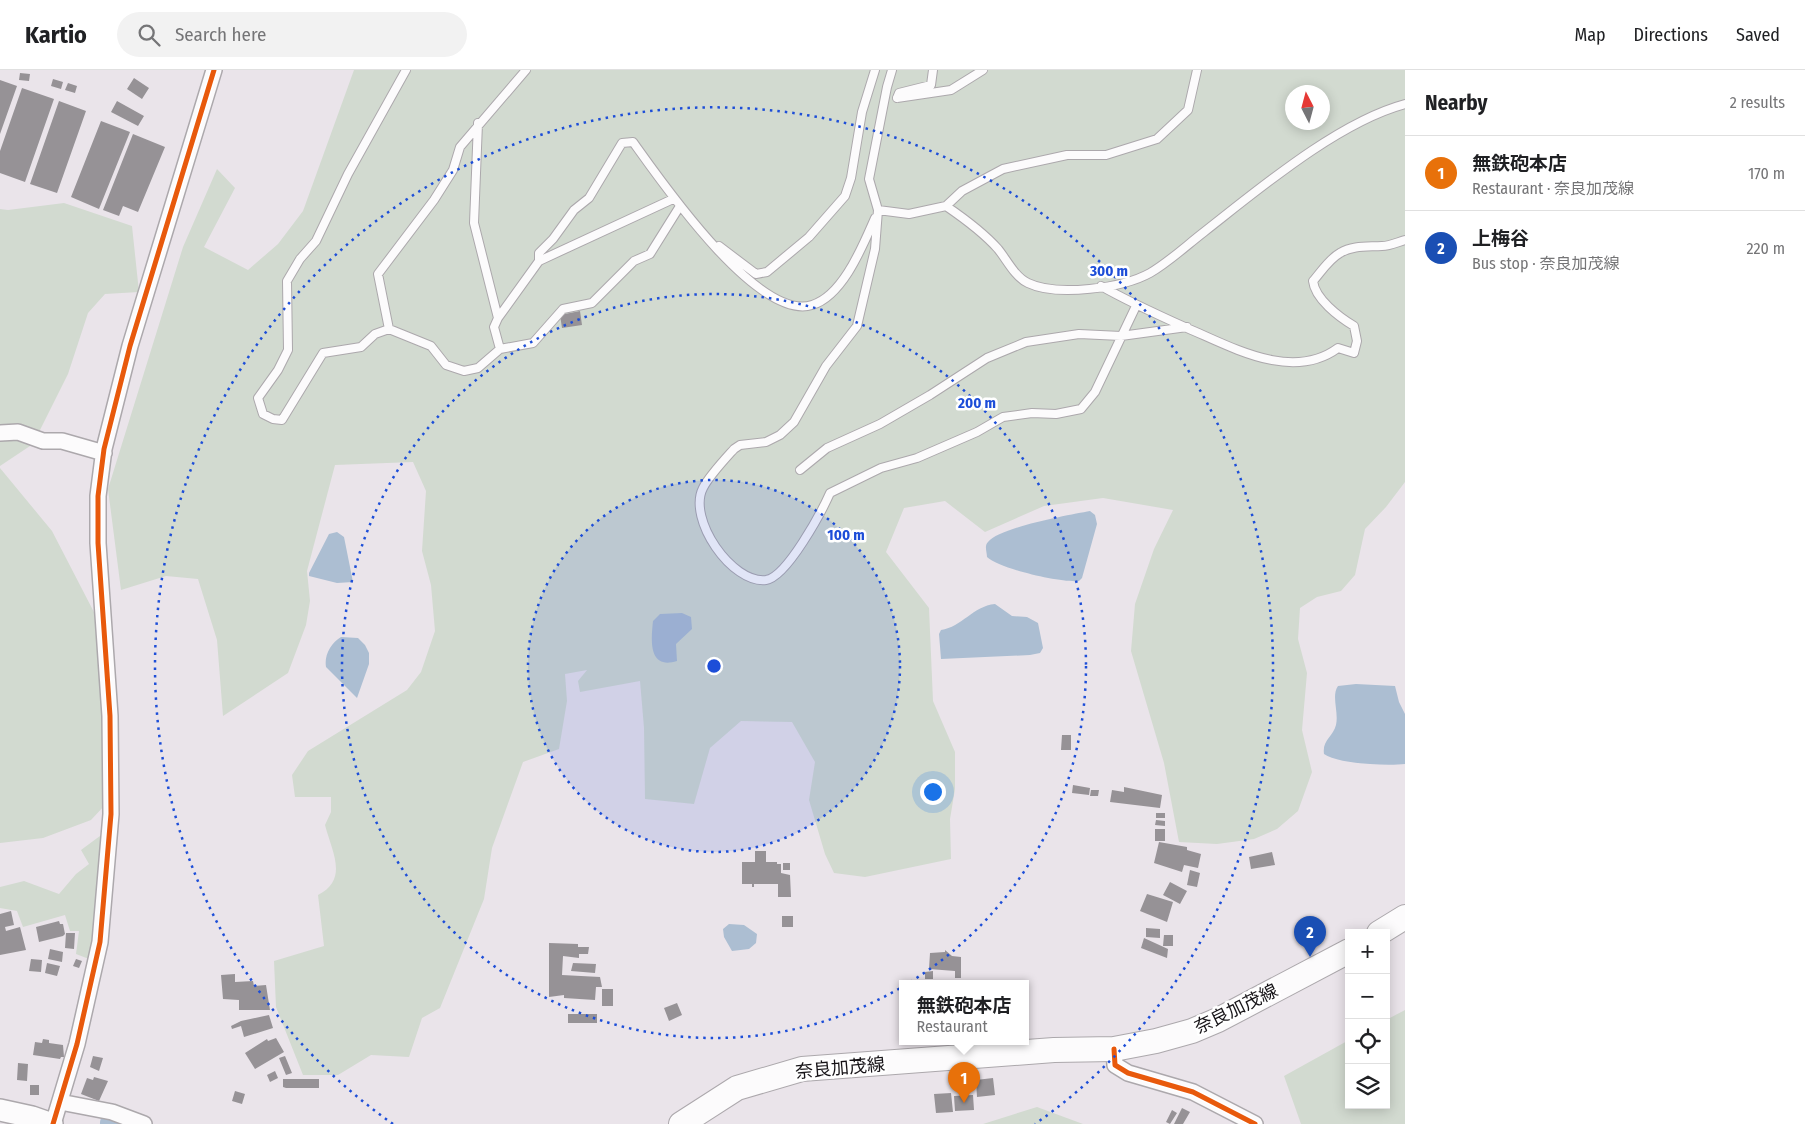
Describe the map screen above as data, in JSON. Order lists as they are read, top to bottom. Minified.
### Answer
{"streets":{"main road":["奈良加茂線"]},"north":"top","page":{"header":"Kartio","search":"Search here","nav":["Map","Directions","Saved"],"heading":["Nearby","2 results"],"list":[{"mark":"1","name":"無鉄砲本店","note":"Restaurant · 奈良加茂線","value":"170 m"},{"mark":"2","name":"上梅谷","note":"Bus stop · 奈良加茂線","value":"220 m"}],"pins":["2","1"],"map_buttons":["+","−"],"popup":["無鉄砲本店","Restaurant"]},"rings":["300 m","200 m","100 m"]}
